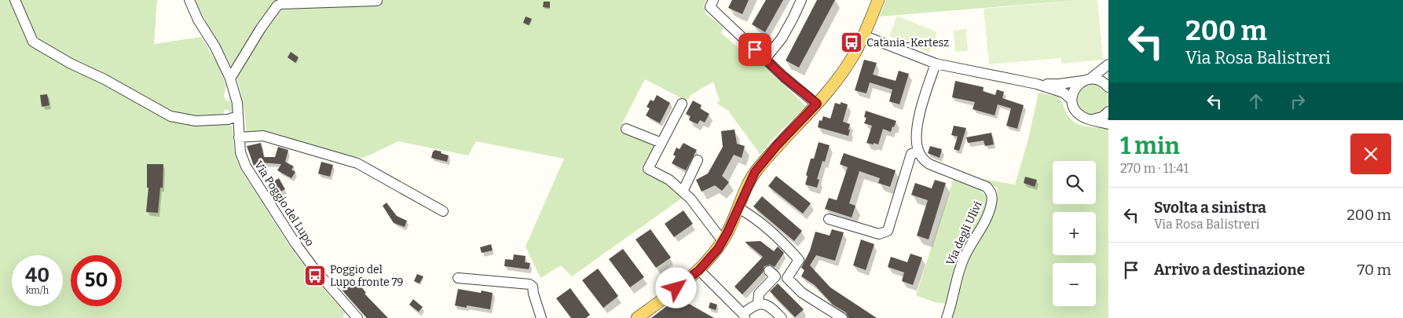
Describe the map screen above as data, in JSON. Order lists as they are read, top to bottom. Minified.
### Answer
{"streets":{"street":["Via Poggio del Lupo","Via degli Ulivi"]},"places":{"bus stop":["Catania-Kertesz","Poggio del Lupo fronte 79"]},"page":{"turn":["200 m","Via Rosa Balistreri"],"heading":["1 min","270 m · 11:41"],"map_buttons":["+","−"],"list":[{"name":"Svolta a sinistra","note":"Via Rosa Balistreri","value":"200 m"},{"name":"Arrivo a destinazione","value":"70 m"}],"speed":"40 km/h","limit":"50"}}
